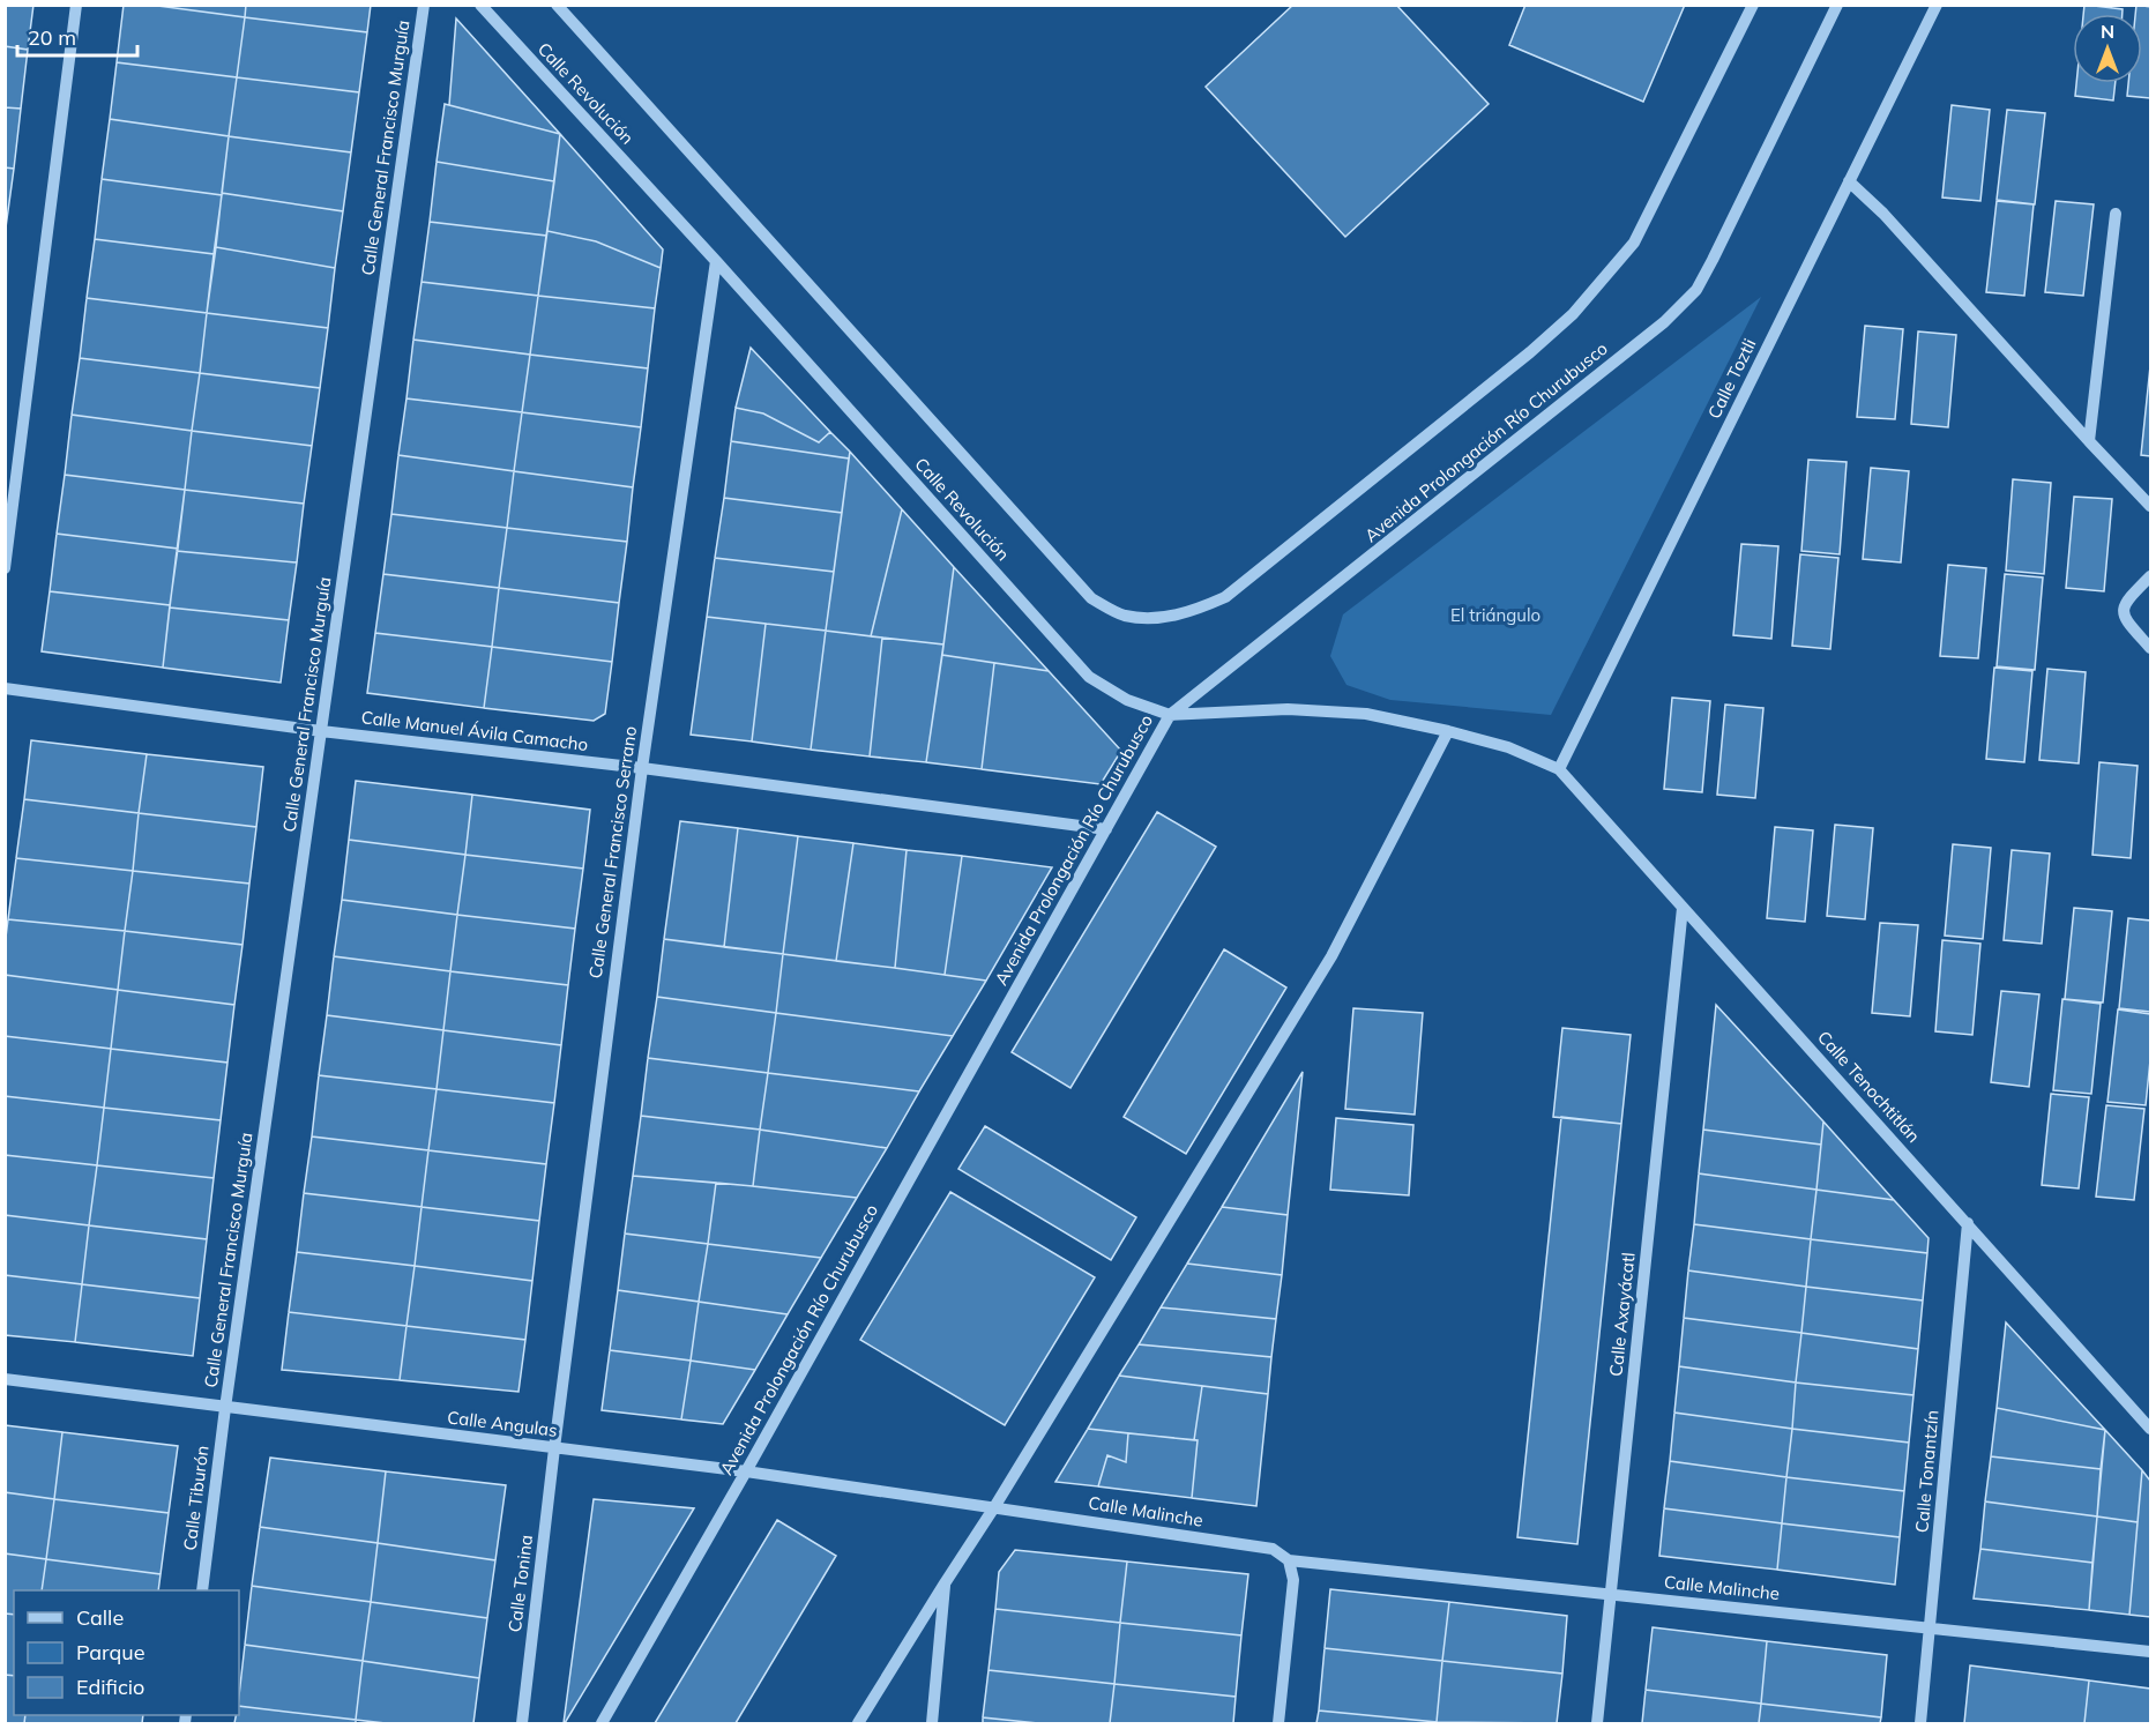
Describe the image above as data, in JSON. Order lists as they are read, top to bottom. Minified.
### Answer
{"streets":{"street":["Calle Revolución","Calle General Francisco Murguía","Calle Toztli","Avenida Prolongación Río Churubusco","Calle Manuel Ávila Camacho","Calle General Francisco Serrano","Calle Tenochtitlán","Calle Axayácatl","Calle Angulas","Calle Tonantzín","Calle Tiburón","Calle Malinche","Calle Tonina"]},"crossings":[["Calle Revolución","Calle Toztli"],["Calle Revolución","Avenida Prolongación Río Churubusco"],["Calle Revolución","Calle General Francisco Serrano"],["Calle Revolución","Calle Tenochtitlán"],["Calle General Francisco Murguía","Calle Manuel Ávila Camacho"],["Calle General Francisco Murguía","Calle Angulas"],["Calle General Francisco Murguía","Calle Tiburón"],["Calle Toztli","Calle Tenochtitlán"],["Avenida Prolongación Río Churubusco","Calle Manuel Ávila Camacho"],["Avenida Prolongación Río Churubusco","Calle Angulas"],["Calle Manuel Ávila Camacho","Calle General Francisco Serrano"],["Calle General Francisco Serrano","Calle Angulas"],["Calle General Francisco Serrano","Calle Tonina"],["Calle Tenochtitlán","Calle Axayácatl"],["Calle Tenochtitlán","Calle Tonantzín"],["Calle Axayácatl","Calle Malinche"],["Calle Angulas","Calle Tiburón"],["Calle Angulas","Calle Malinche"],["Calle Angulas","Calle Tonina"],["Calle Tonantzín","Calle Malinche"]],"parks":["El triángulo"],"legend":["Calle","Parque","Edificio"],"scale_bar":"20 m","north":"top"}
